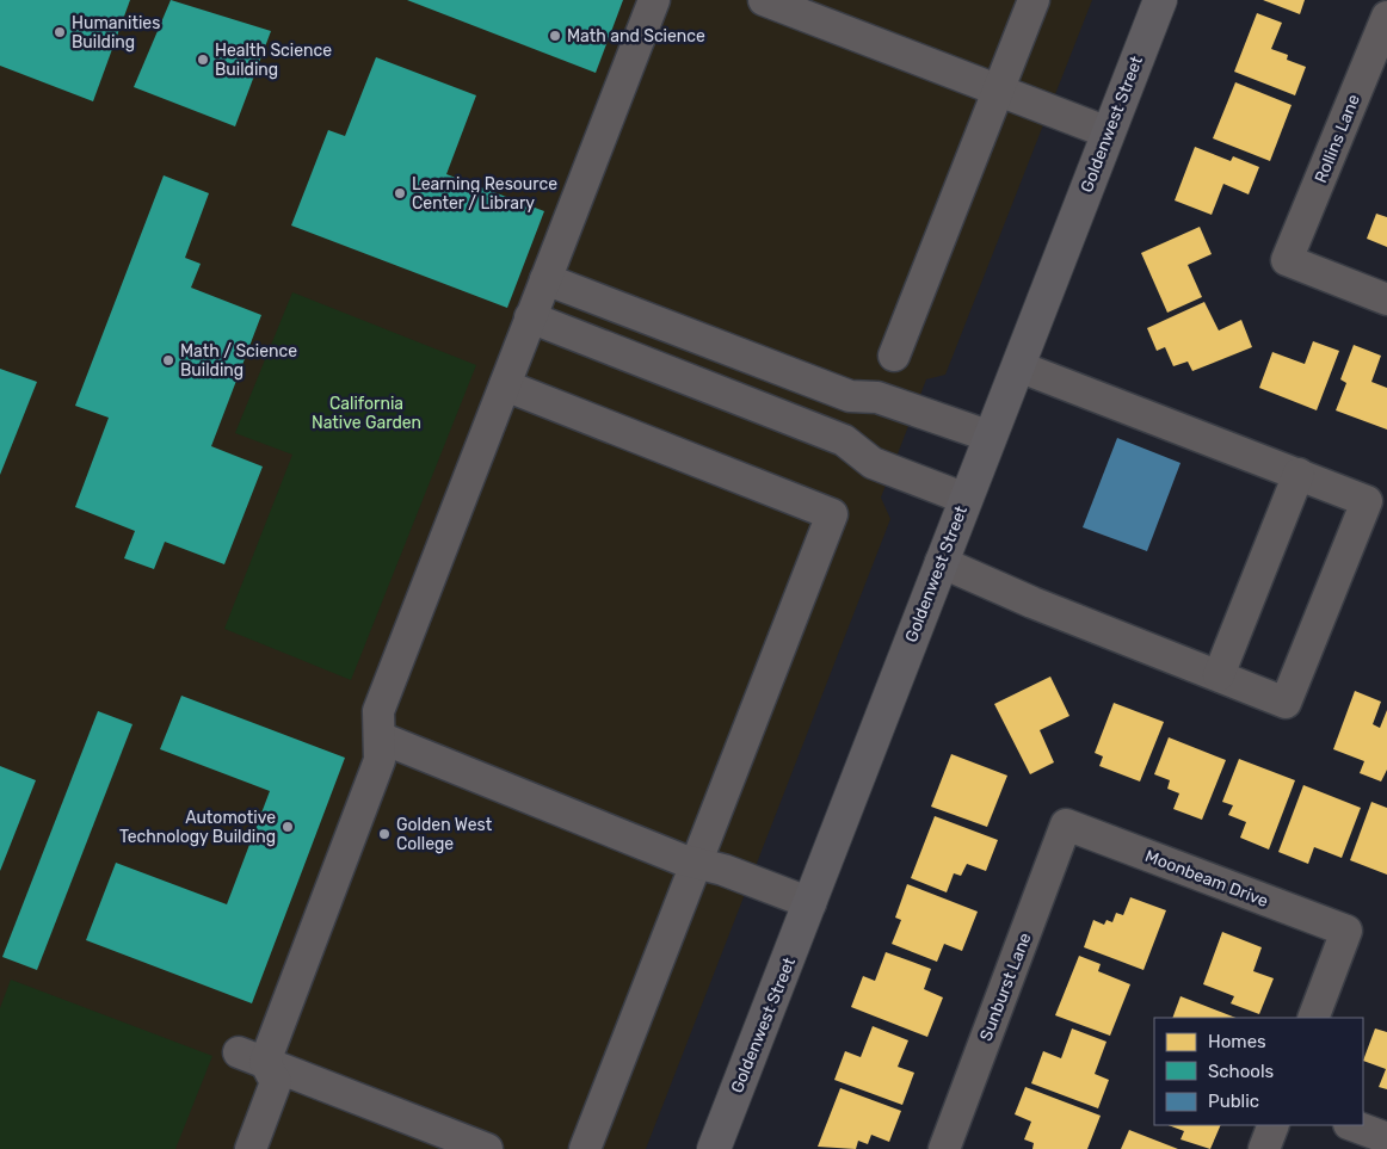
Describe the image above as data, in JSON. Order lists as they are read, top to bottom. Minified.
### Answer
{"streets":{"main road":["Goldenwest Street"],"street":["Rollins Lane","Moonbeam Drive","Sunburst Lane"]},"crossings":[["Moonbeam Drive","Sunburst Lane"]],"parks":["California Native Garden"],"places":["Humanities Building","Math and Science","Health Science Building","Learning Resource Center / Library","Math / Science Building","Automotive Technology Building","Golden West College"],"legend":["Homes","Schools","Public"]}
